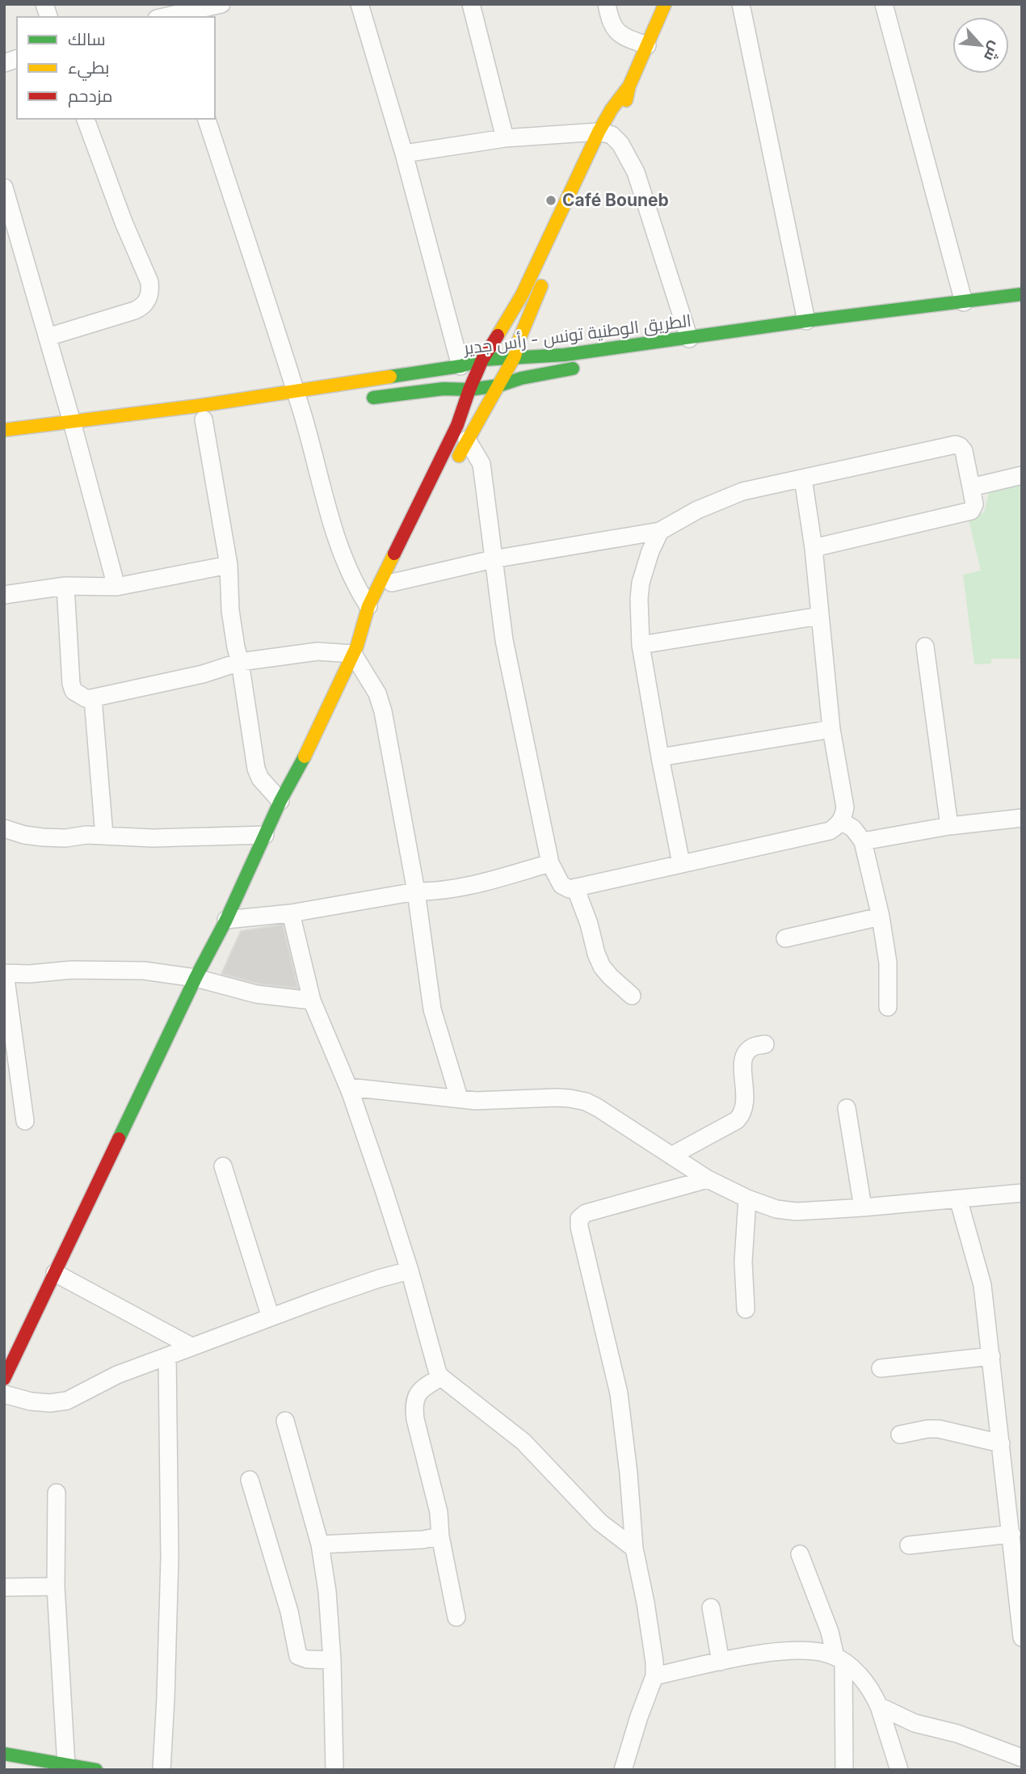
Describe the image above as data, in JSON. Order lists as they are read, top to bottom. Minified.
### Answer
{"streets":{"main road":["الطريق الوطنية تونس - رأس جدير"]},"places":["Café Bouneb"],"legend":["سالك","بطيء","مزدحم"],"north":"bottom right"}
